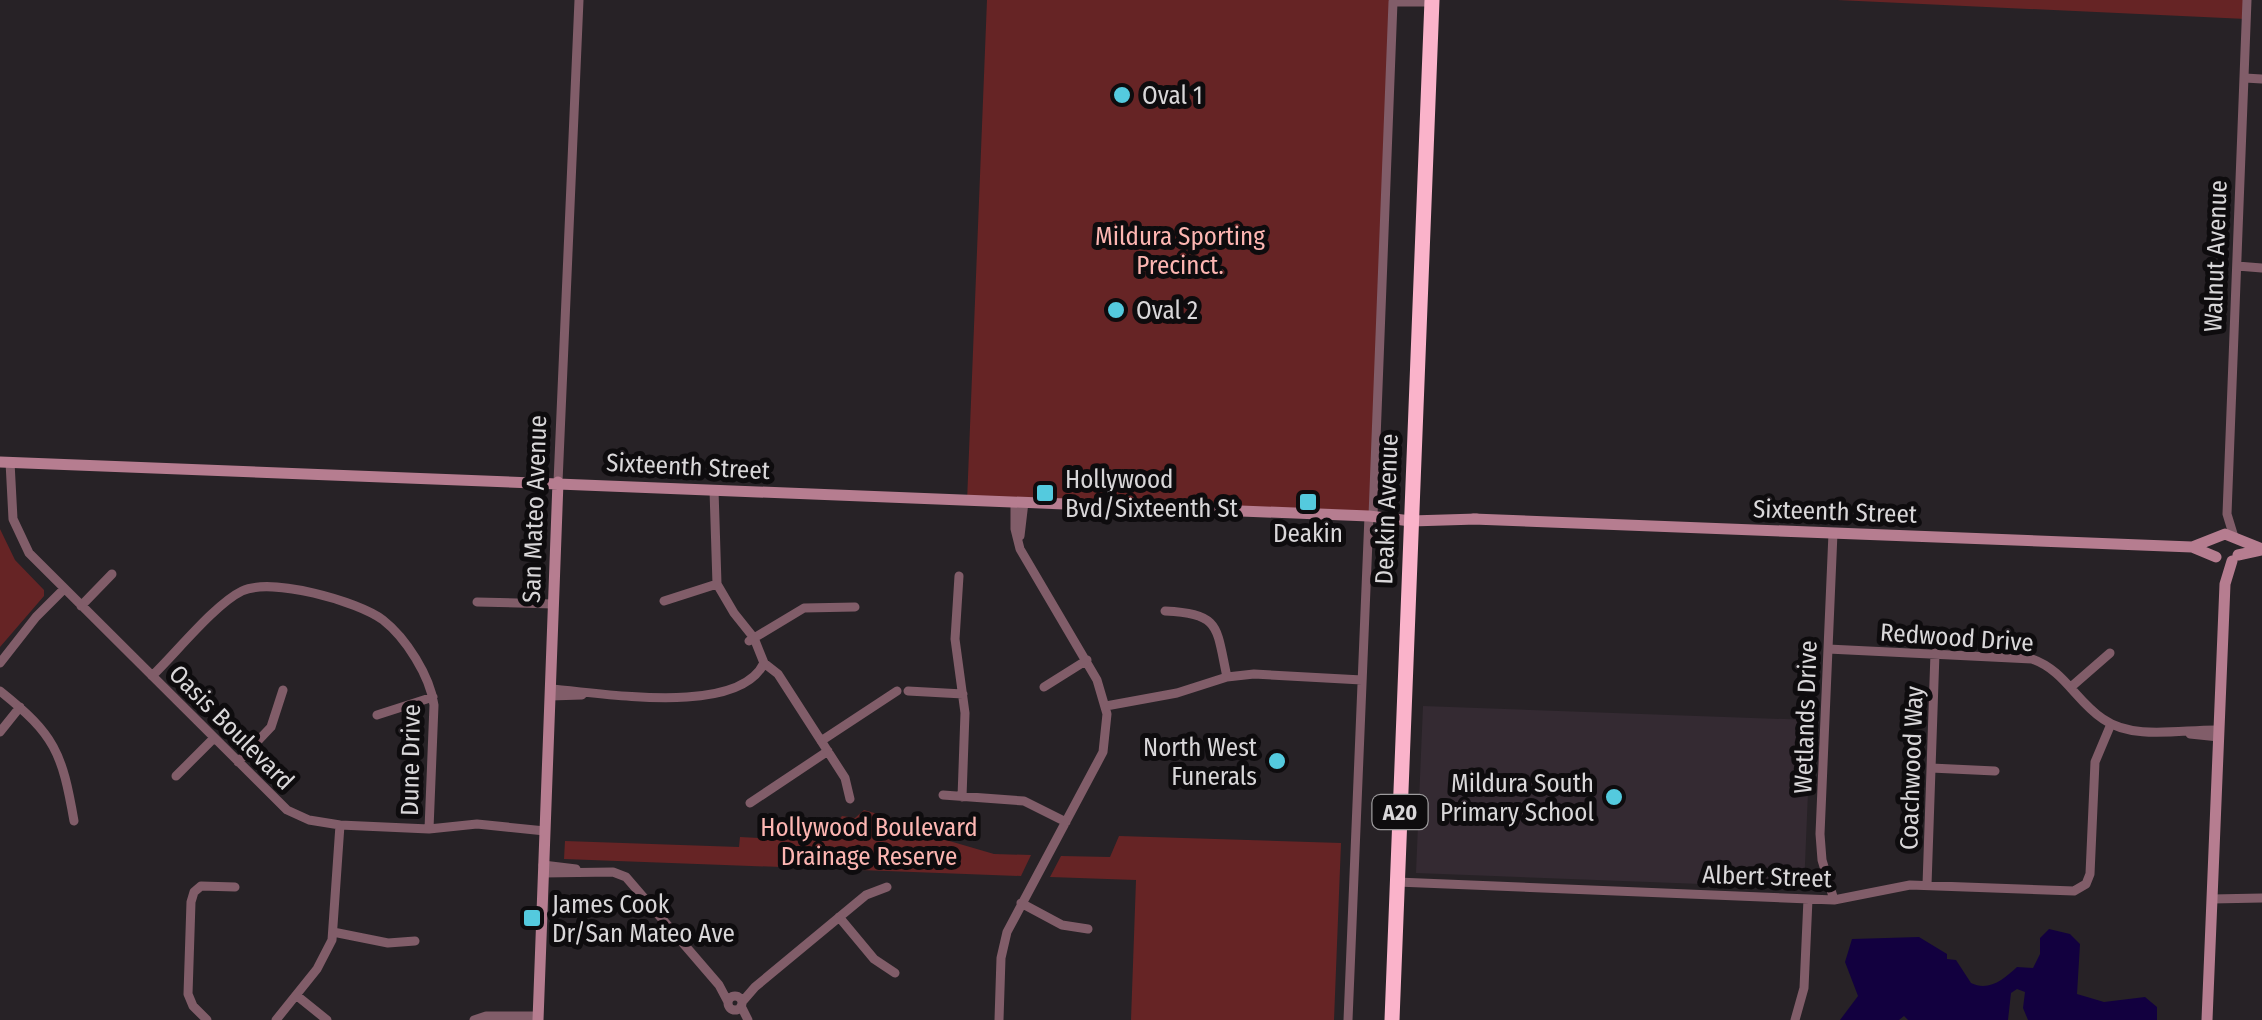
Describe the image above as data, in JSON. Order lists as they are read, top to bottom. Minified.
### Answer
{"streets":{"highway":["Deakin Avenue","A20"],"street":["Walnut Avenue","Sixteenth Street","San Mateo Avenue","Redwood Drive","Wetlands Drive","Oasis Boulevard","Dune Drive","Coachwood Way","Albert Street"]},"crossings":[["Walnut Avenue","Sixteenth Street"],["Sixteenth Street","San Mateo Avenue"],["Sixteenth Street","Deakin Avenue"],["Sixteenth Street","Wetlands Drive"],["Sixteenth Street","Oasis Boulevard"],["San Mateo Avenue","Oasis Boulevard"],["Deakin Avenue","Albert Street"],["Redwood Drive","Wetlands Drive"],["Redwood Drive","Coachwood Way"],["Redwood Drive","Albert Street"],["Wetlands Drive","Albert Street"],["Oasis Boulevard","Dune Drive"],["Coachwood Way","Albert Street"]],"parks":["Mildura Sporting Precinct.","Hollywood Boulevard Drainage Reserve"],"places":{"other":["Oval 1","Oval 2","North West Funerals","Mildura South Primary School"],"transit":["Hollywood Bvd/Sixteenth St","Deakin","James Cook Dr/San Mateo Ave"]}}
